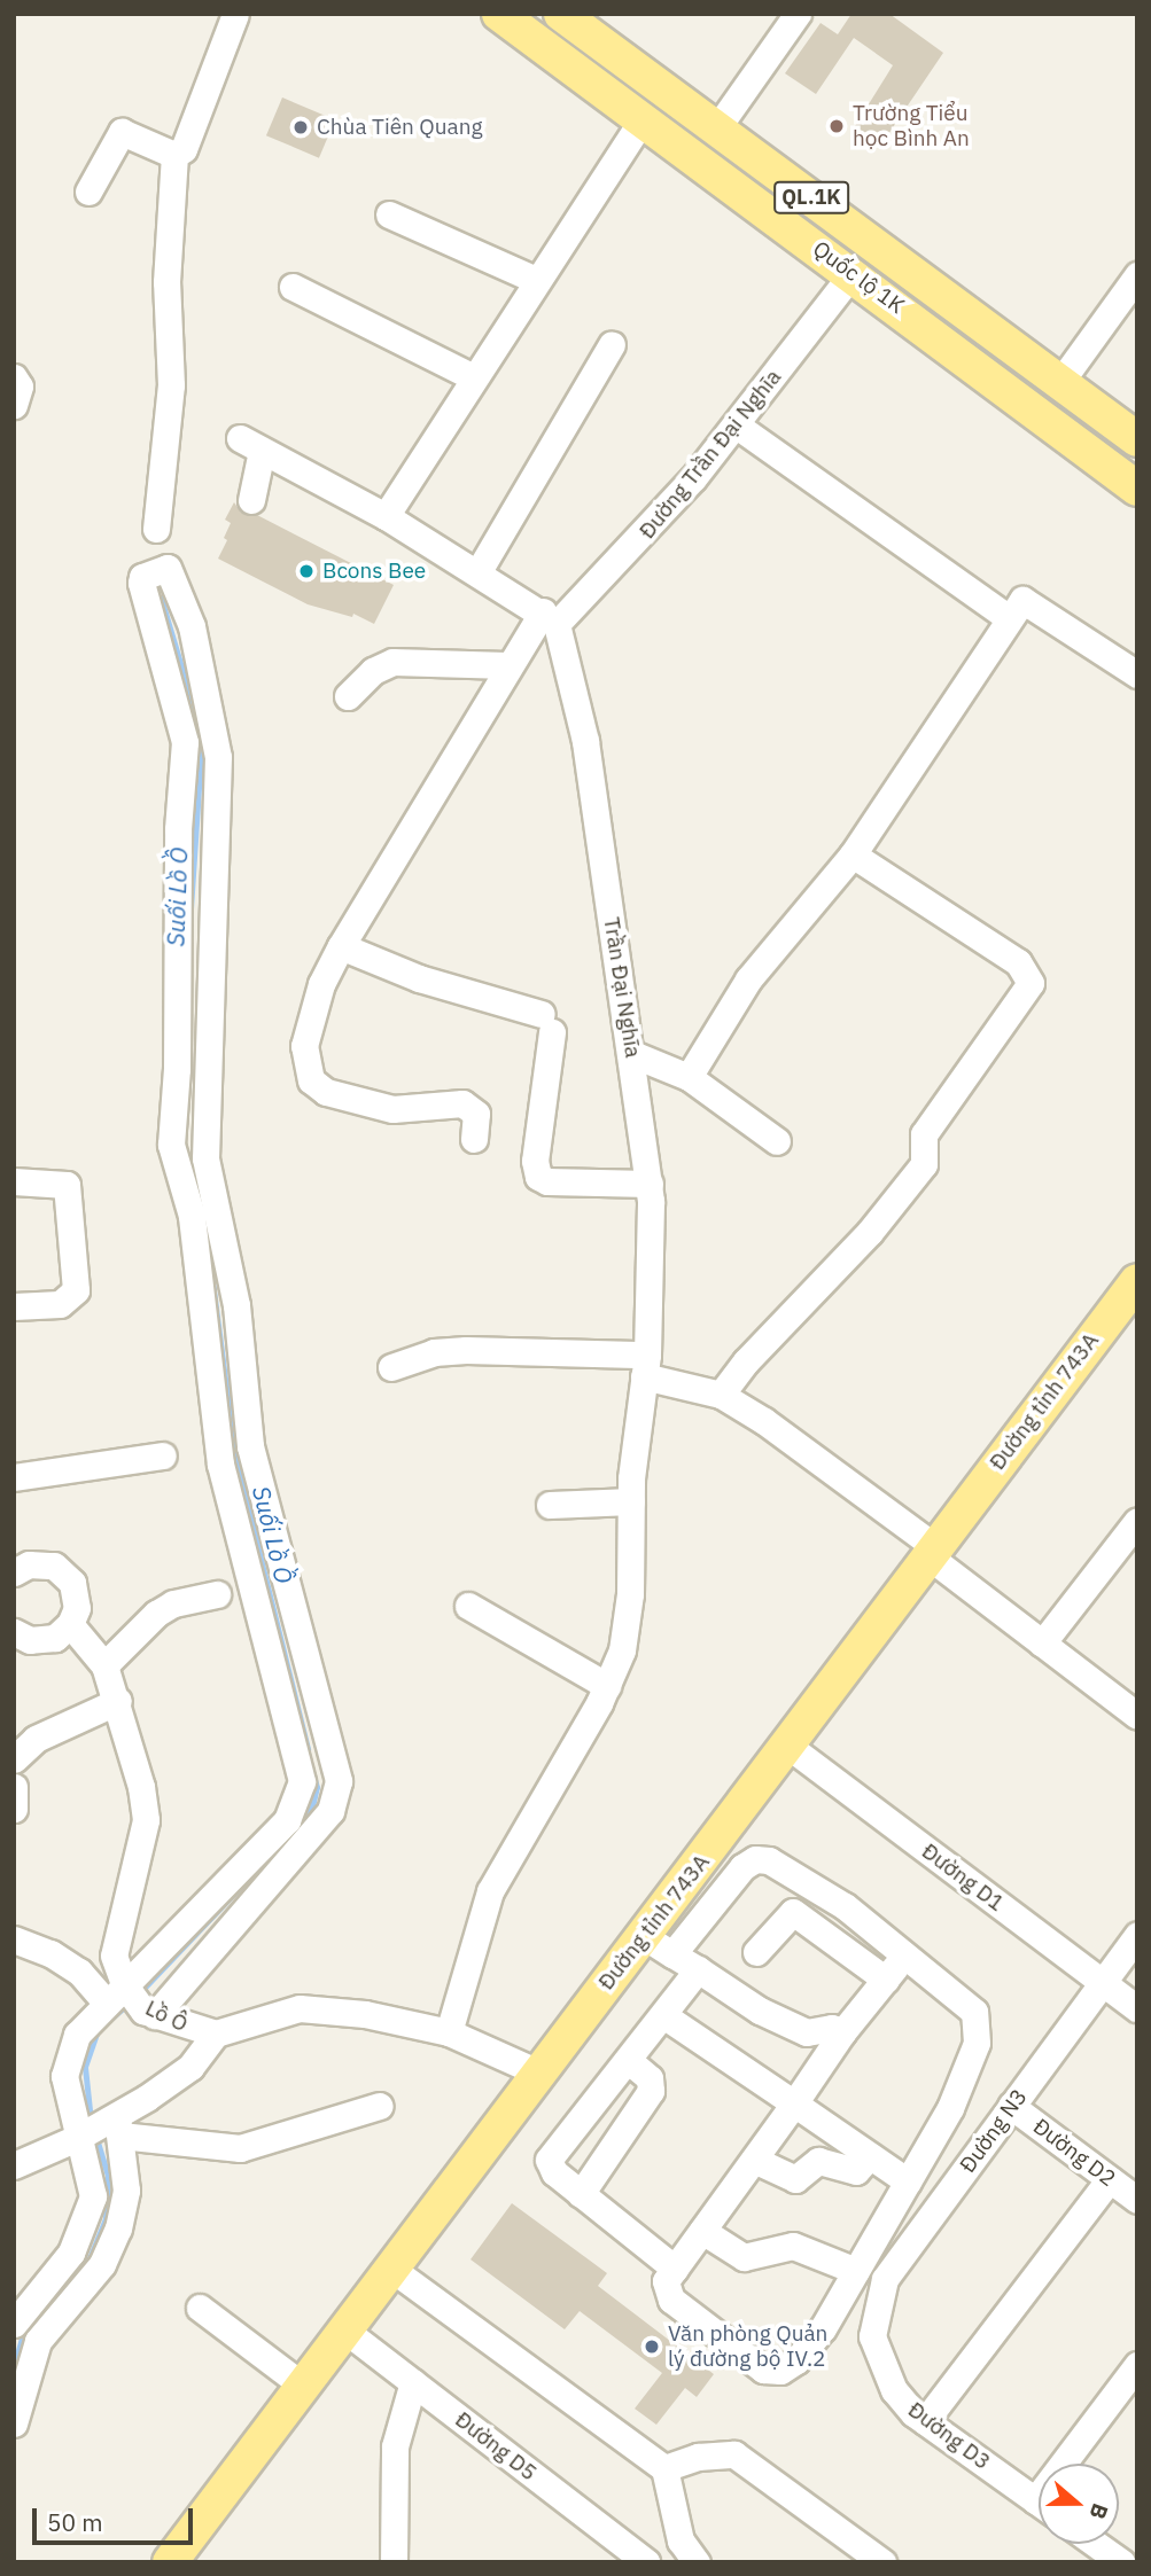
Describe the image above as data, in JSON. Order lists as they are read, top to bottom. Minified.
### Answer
{"streets":{"main road":["QL.1K","Quốc lộ 1K","Đường tỉnh 743A"],"street":["Đường Trần Đại Nghĩa","Trần Đại Nghĩa","Đường D1","Lồ Ô","Đường N3","Đường D2","Đường D3","Đường D5"]},"crossings":[["Quốc lộ 1K","Đường Trần Đại Nghĩa"],["Đường Trần Đại Nghĩa","Trần Đại Nghĩa"],["Trần Đại Nghĩa","Lồ Ô"],["Đường tỉnh 743A","Đường D1"],["Đường tỉnh 743A","Lồ Ô"],["Đường tỉnh 743A","Đường D5"],["Đường D1","Đường N3"],["Đường N3","Đường D2"],["Đường N3","Đường D3"]],"water":["Suối Lồ Ồ"],"places":["Trường Tiểu học Bình An","Chùa Tiên Quang","Bcons Bee","Văn phòng Quản lý đường bộ IV.2"],"scale_bar":"50 m","north":"right"}
